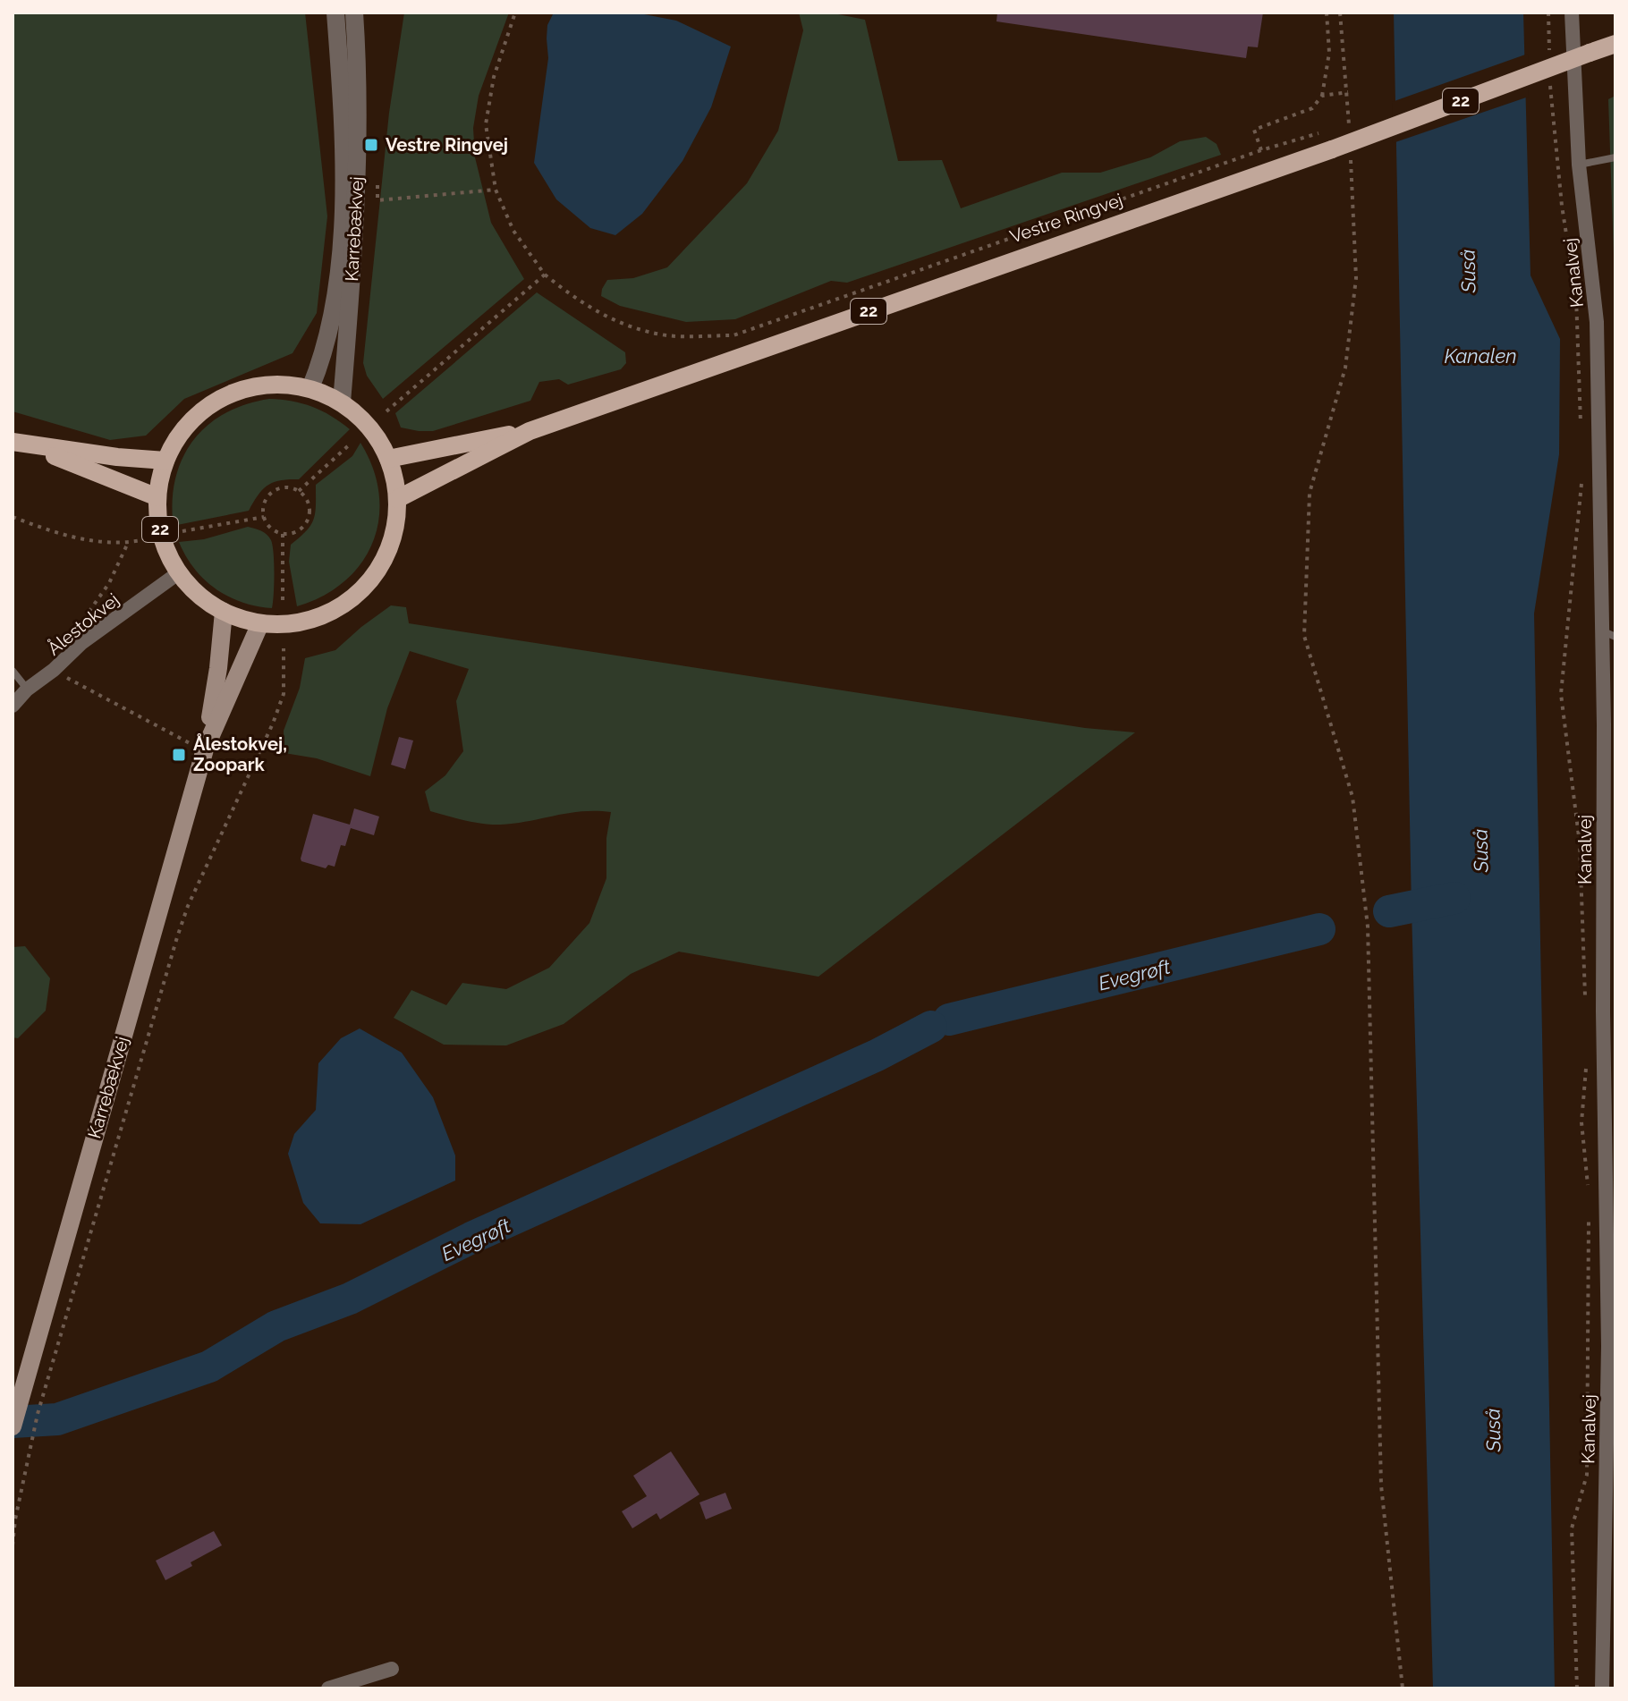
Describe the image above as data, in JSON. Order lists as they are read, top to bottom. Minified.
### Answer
{"streets":{"main road":["22","Vestre Ringvej","Karrebækvej"],"street":["Kanalvej","Ålestokvej"]},"crossings":[["22","Vestre Ringvej"],["22","Karrebækvej"],["22","Ålestokvej"]],"water":["Suså","Kanalen","Evegrøft"],"places":{"transit":["Vestre Ringvej","Ålestokvej, Zoopark"]}}
